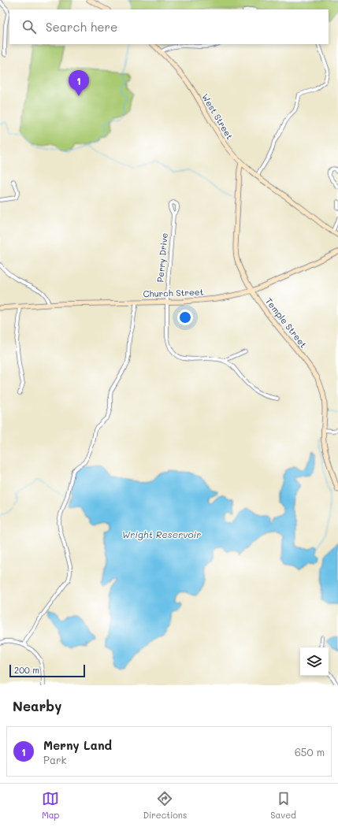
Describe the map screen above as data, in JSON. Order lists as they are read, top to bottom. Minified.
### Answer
{"streets":{"main road":["West Street","Church Street","Temple Street"],"street":["Perry Drive"]},"crossings":[["West Street","Temple Street"],["Perry Drive","Church Street"],["Church Street","Temple Street"]],"water":["Wright Reservoir"],"scale_bar":"200 m","page":{"search":"Search here","pins":"1","scale":"200 m","heading":"Nearby","list":[{"mark":"1","name":"Merny Land","note":"Park","value":"650 m"}],"nav":["Map","Directions","Saved"]}}
